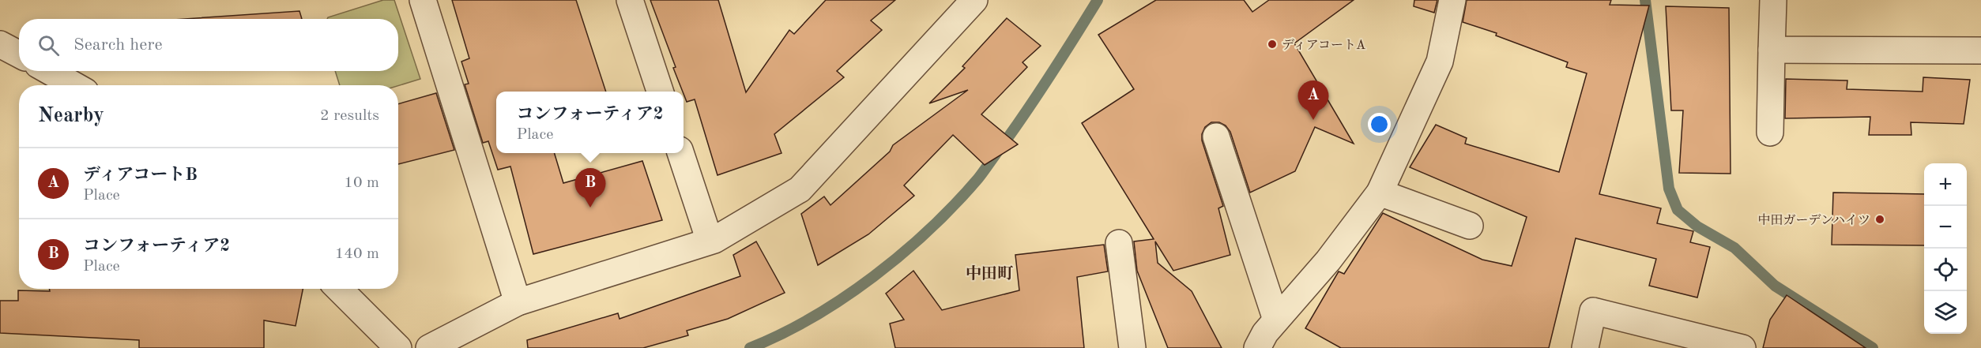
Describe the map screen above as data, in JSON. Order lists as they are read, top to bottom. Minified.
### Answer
{"districts":["中田町"],"places":["ディアコートA","中田ガーデンハイツ"],"page":{"search":"Search here","pins":["A","B"],"heading":["Nearby","2 results"],"popup":["コンフォーティア2","Place"],"list":[{"mark":"A","name":"ディアコートB","note":"Place","value":"10 m"},{"mark":"B","name":"コンフォーティア2","note":"Place","value":"140 m"}],"map_buttons":["+","−"]}}
